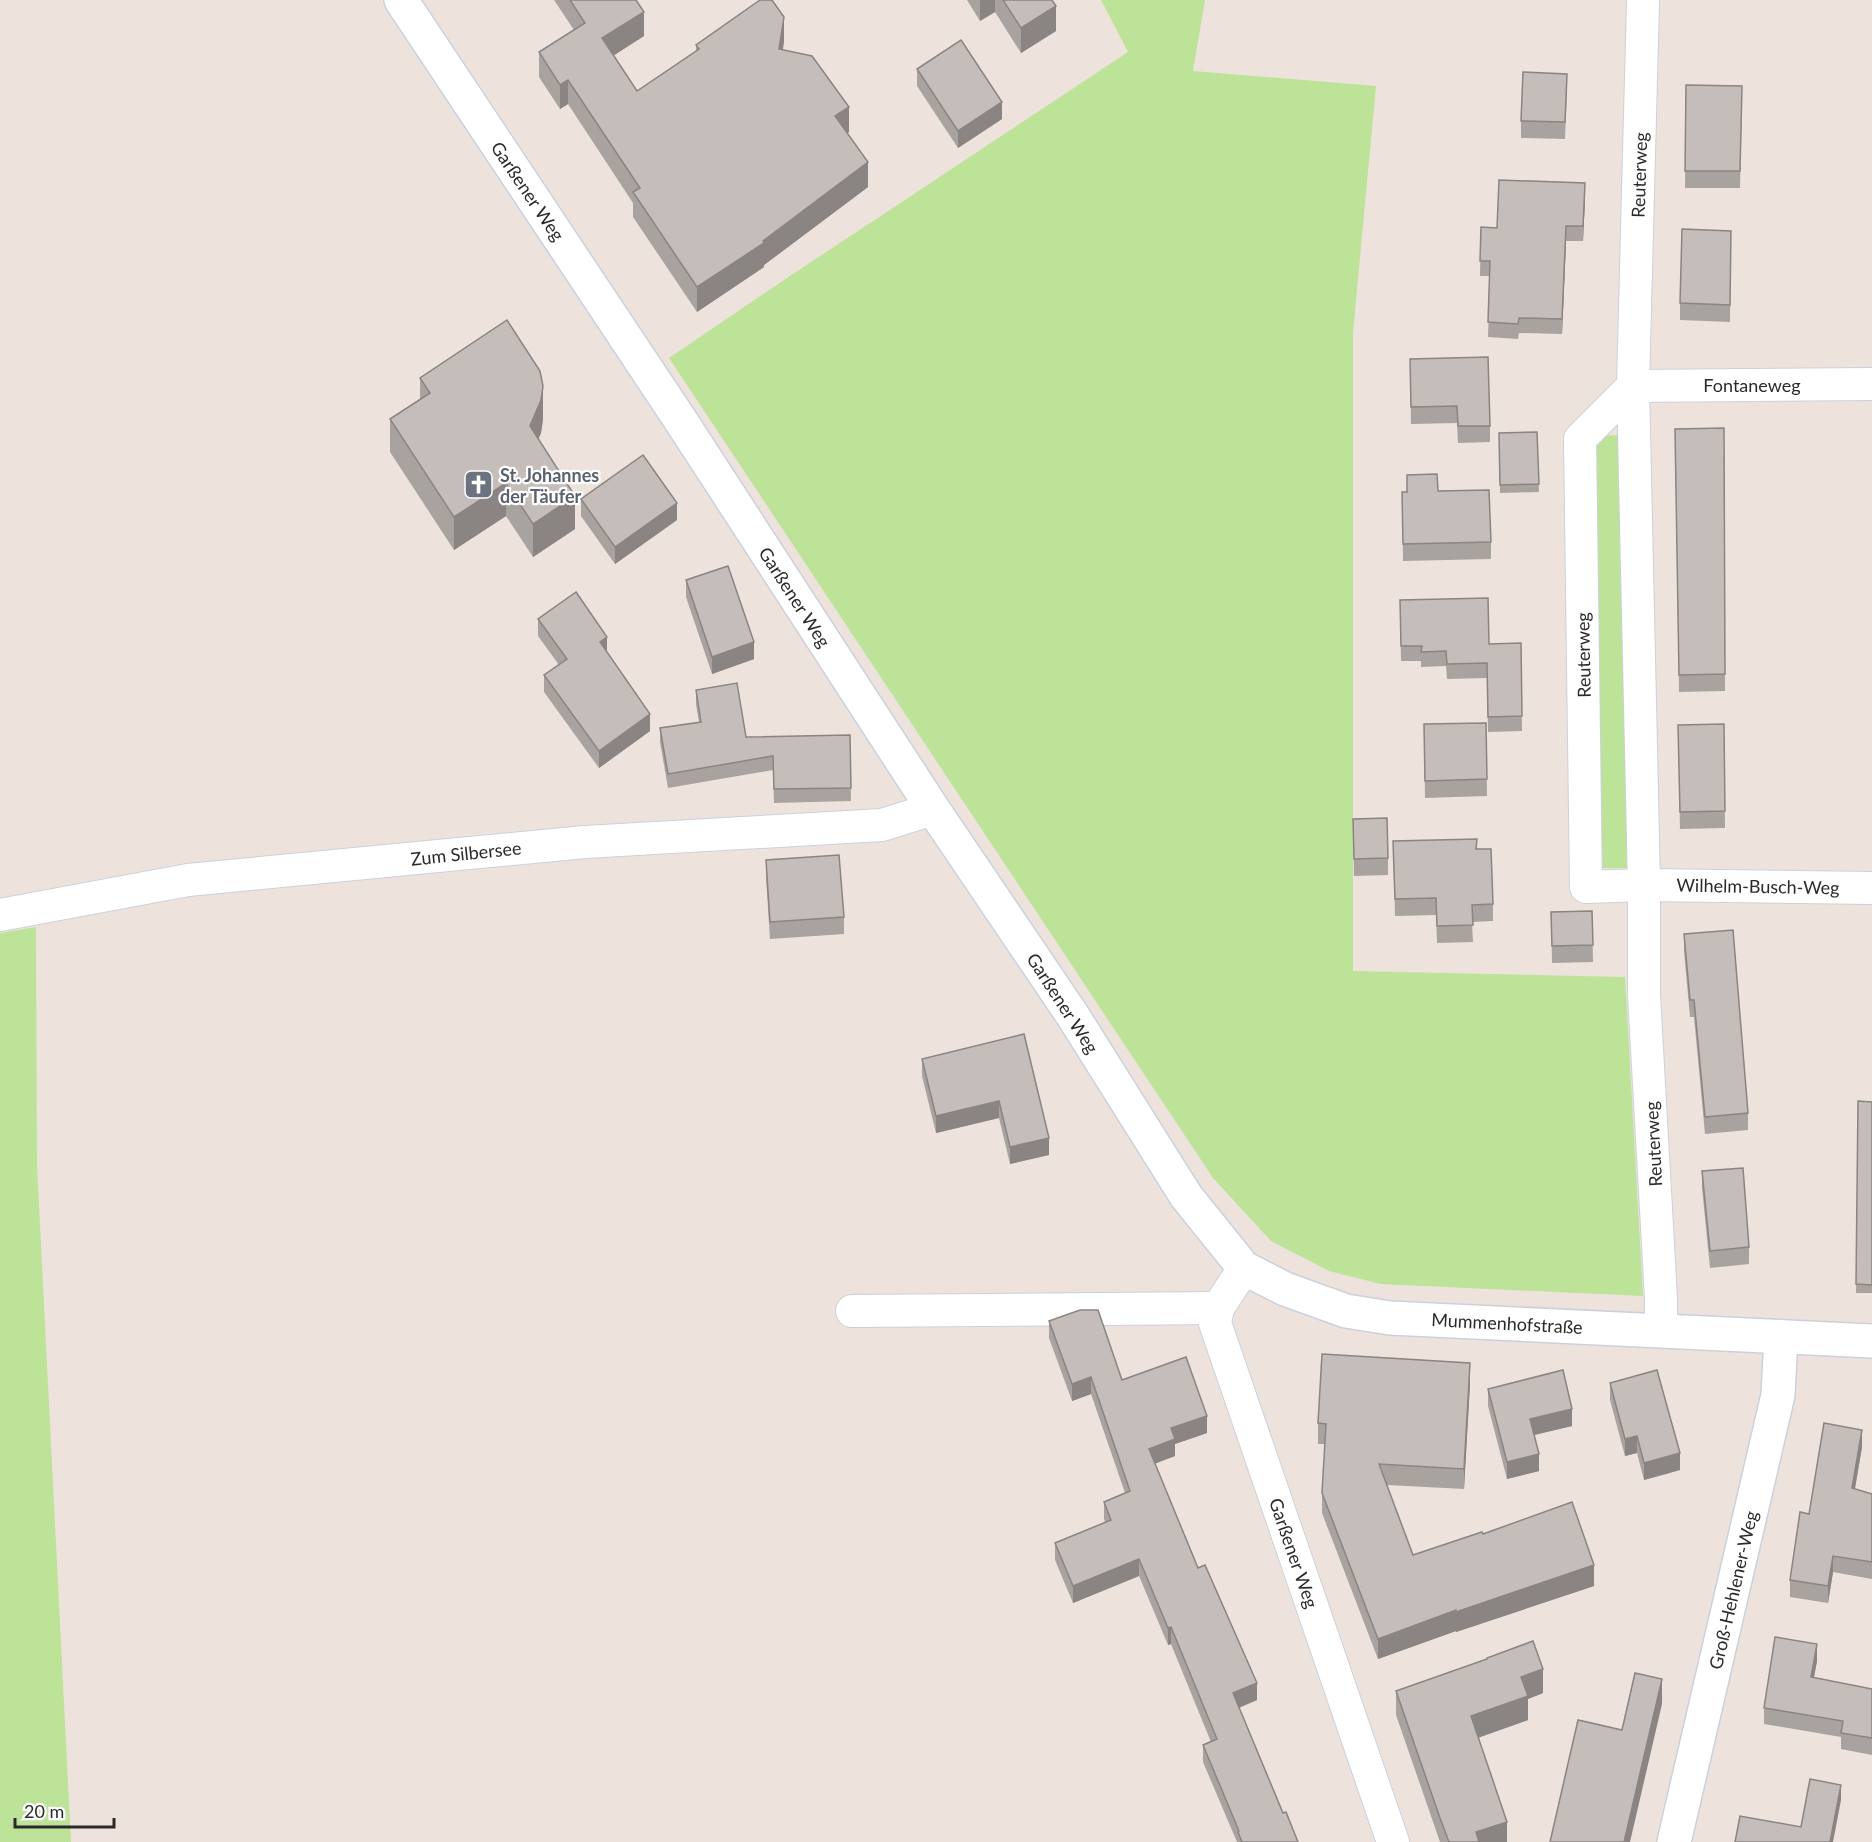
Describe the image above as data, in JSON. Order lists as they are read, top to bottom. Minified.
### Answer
{"streets":{"street":["Reuterweg","Garßener Weg","Fontaneweg","Zum Silbersee","Wilhelm-Busch-Weg","Mummenhofstraße","Groß-Hehlener-Weg"]},"crossings":[["Reuterweg","Fontaneweg"],["Reuterweg","Wilhelm-Busch-Weg"],["Reuterweg","Mummenhofstraße"],["Garßener Weg","Zum Silbersee"],["Garßener Weg","Mummenhofstraße"],["Mummenhofstraße","Groß-Hehlener-Weg"]],"places":{"church":["St. Johannes der Täufer"]},"scale_bar":"20 m"}
